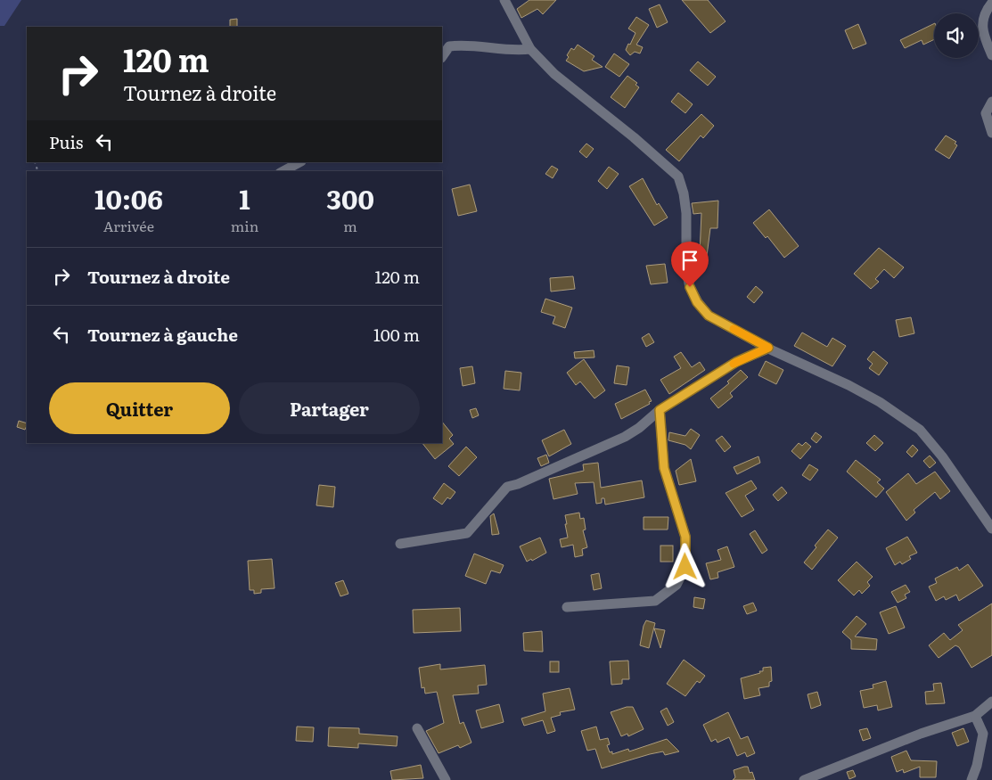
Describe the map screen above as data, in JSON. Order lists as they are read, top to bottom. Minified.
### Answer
{"page":{"turn":["120 m","Tournez à droite"],"then":"Puis","eta":["10:06","Arrivée","1","min","300","m"],"list":[{"name":"Tournez à droite","value":"120 m"},{"name":"Tournez à gauche","value":"100 m"}],"buttons":["Quitter","Partager"]}}
